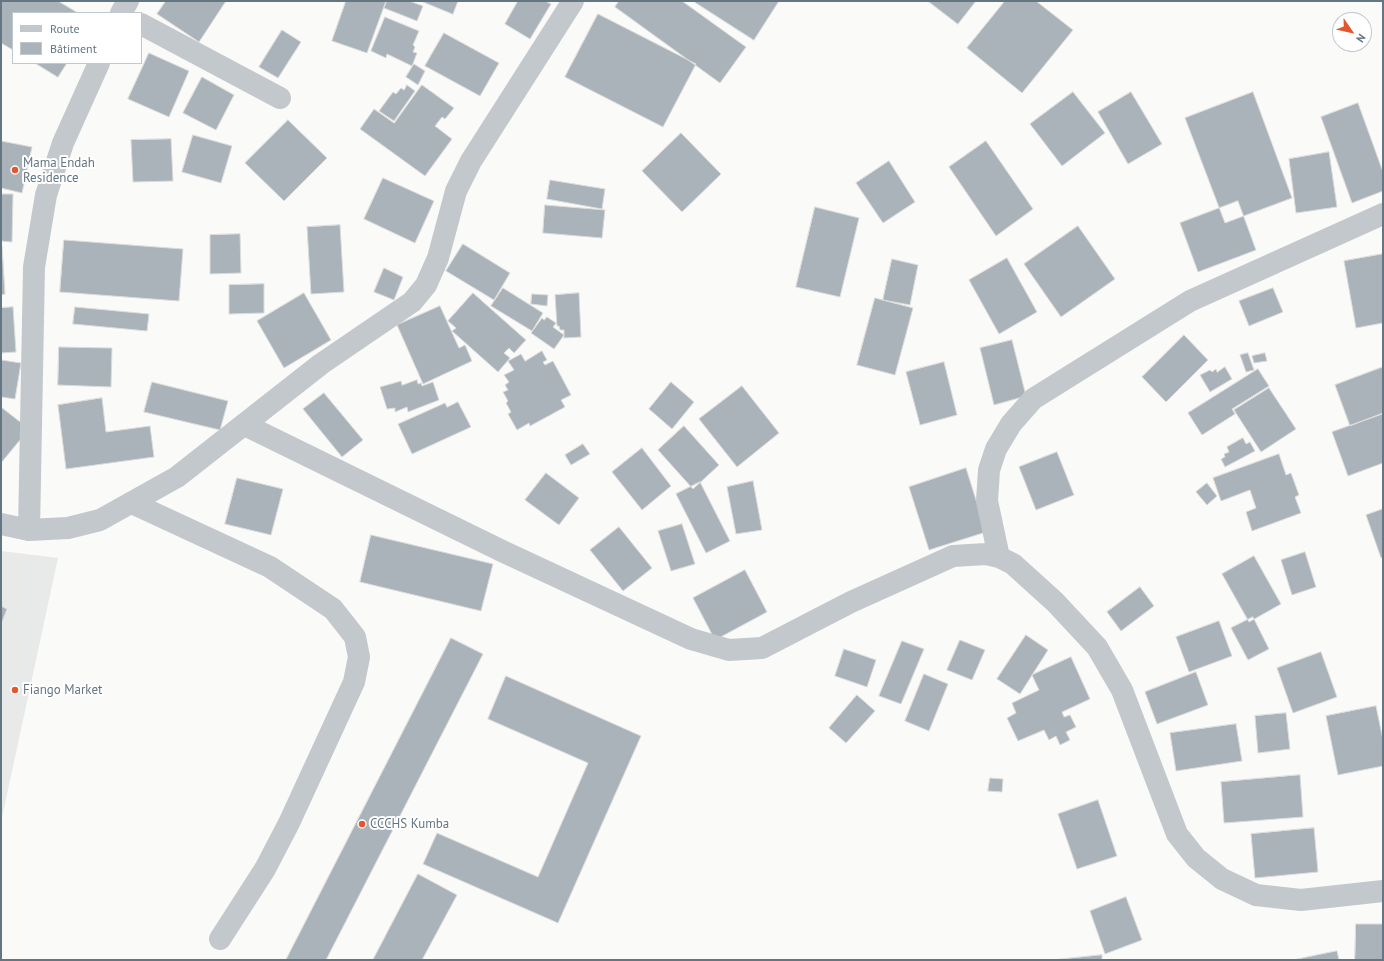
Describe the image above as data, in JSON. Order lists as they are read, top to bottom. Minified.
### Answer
{"places":["Mama Endah Residence","Fiango Market","CCCHS Kumba"],"legend":["Route","Bâtiment"],"north":"bottom right"}
